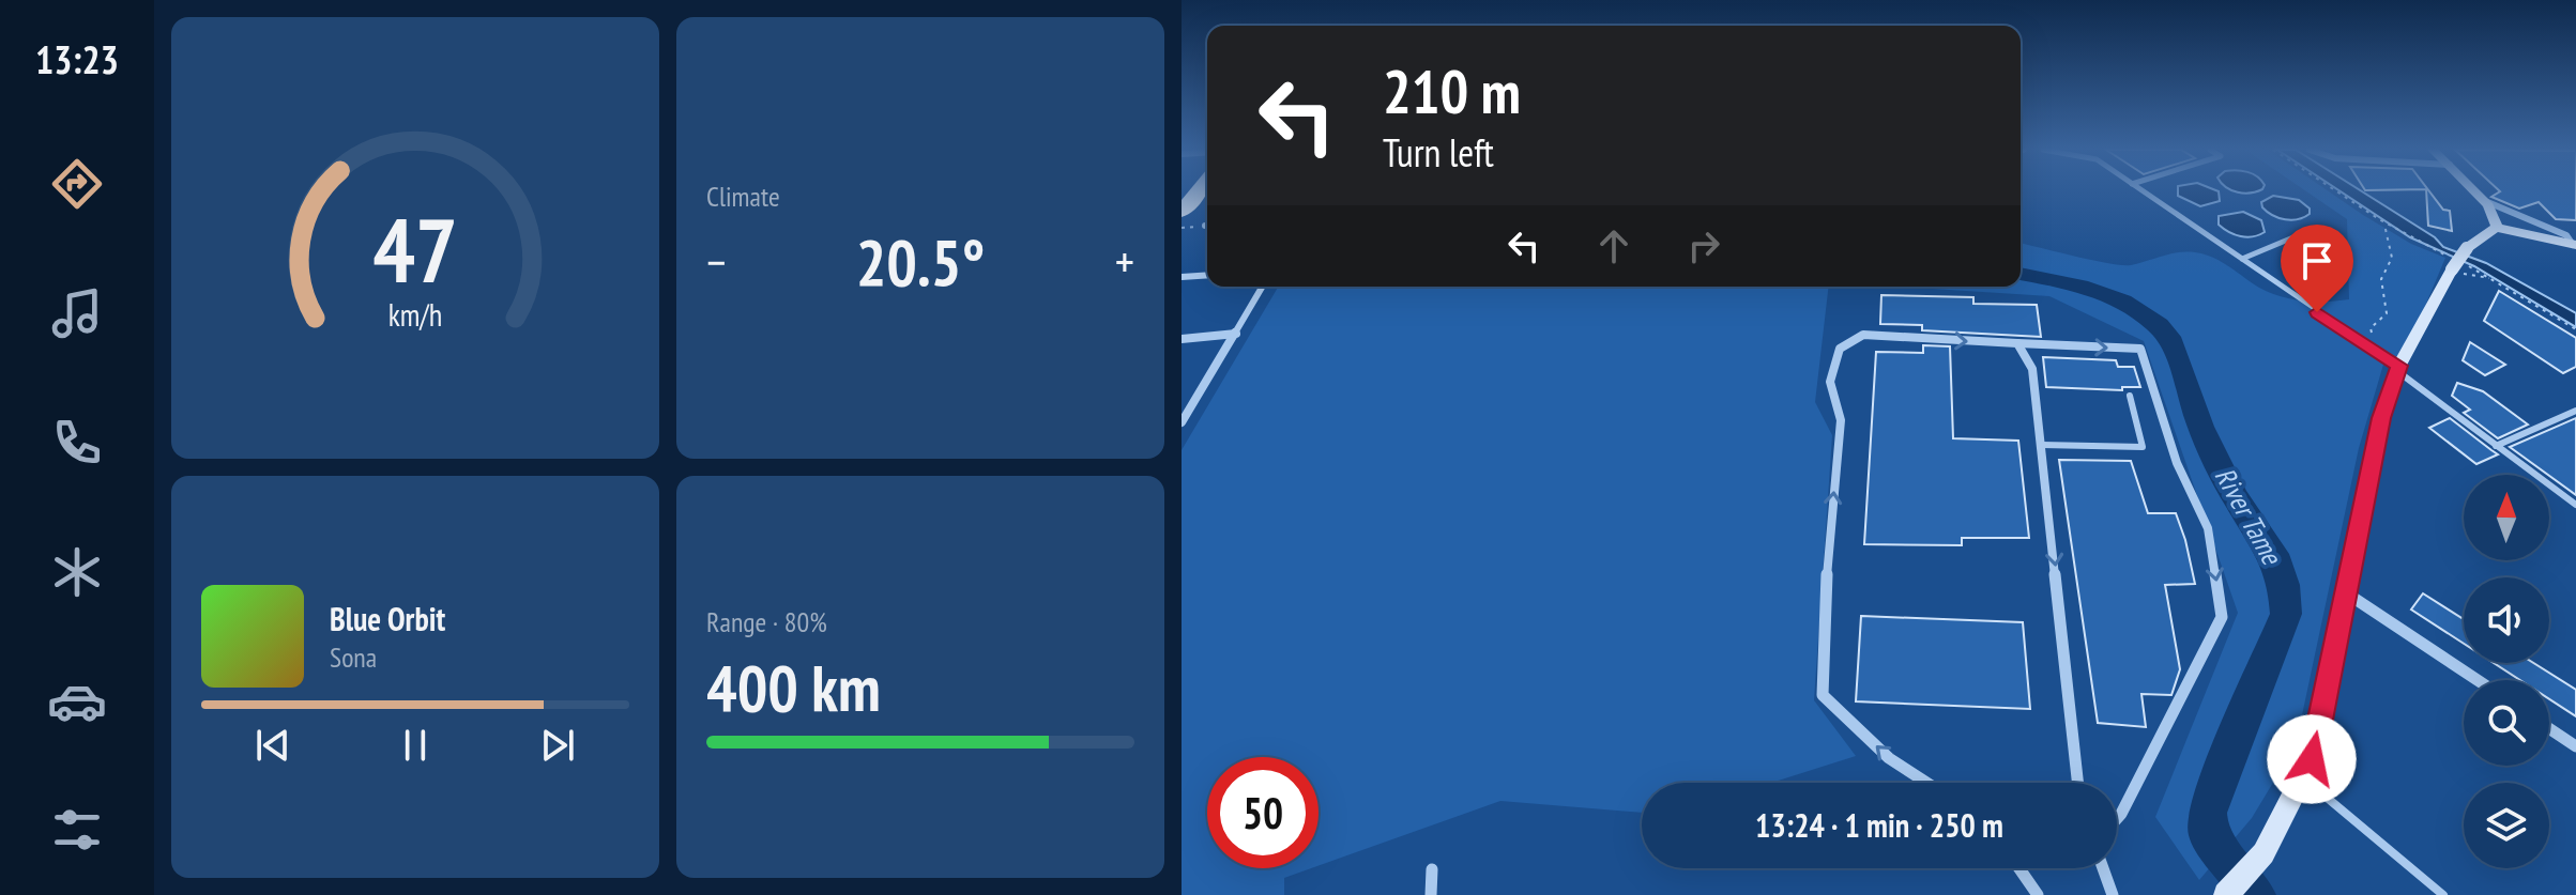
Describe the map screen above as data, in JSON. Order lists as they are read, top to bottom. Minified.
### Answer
{"water":["River Tame"],"north":"top","page":{"tabs":"13:23","tile":["Climate",["Range · 80%","400 km"]],"turn":["210 m","Turn left"],"heat":["−","20.5°","+"],"song":["Blue Orbit","Sona"],"limit":"50","trip":"13:24 · 1 min · 250 m","gauge":["47","km/h"]}}
